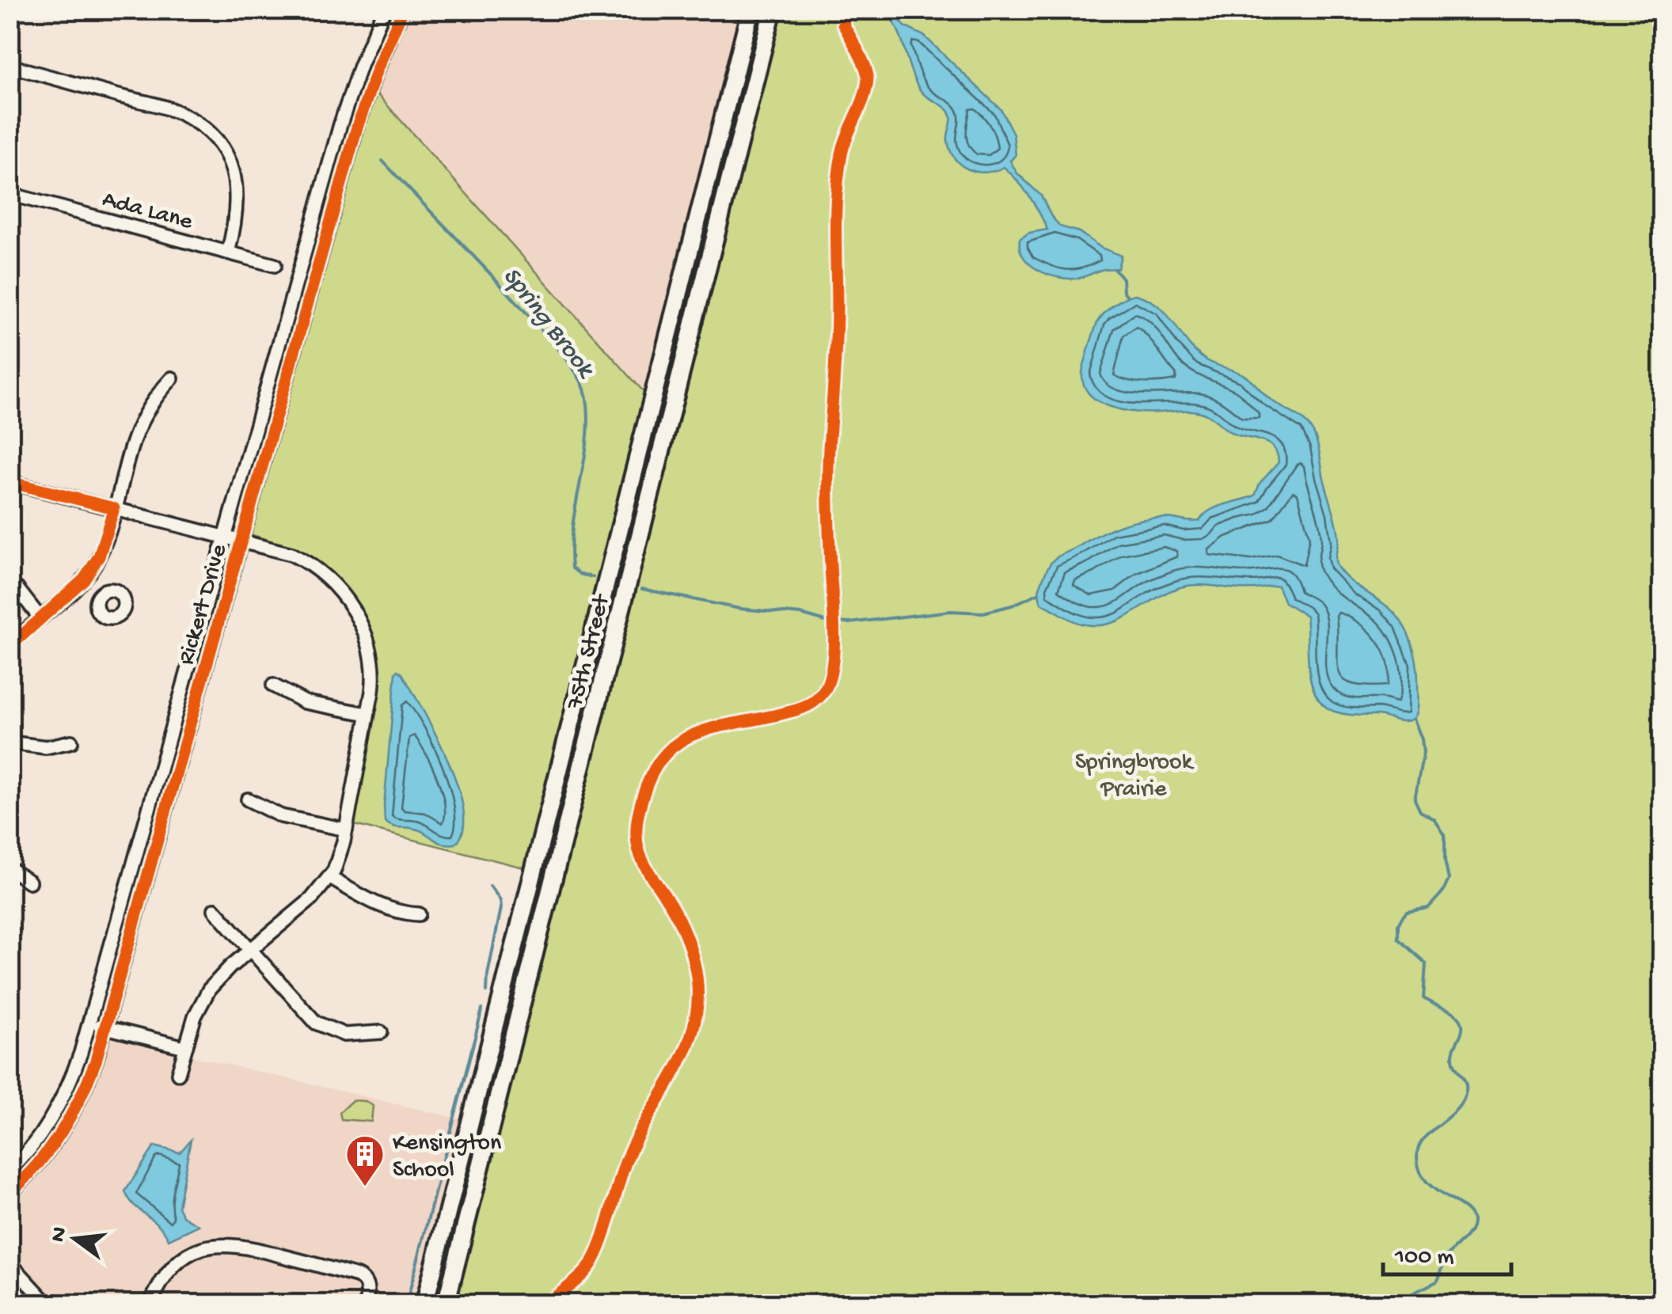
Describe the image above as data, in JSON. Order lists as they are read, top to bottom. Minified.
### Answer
{"streets":{"main road":["75th Street"],"street":["Ada Lane","Rickert Drive"]},"water":["Spring Brook"],"parks":["Springbrook Prairie"],"places":{"building":["Kensington School"]},"scale_bar":"100 m","north":"left"}
